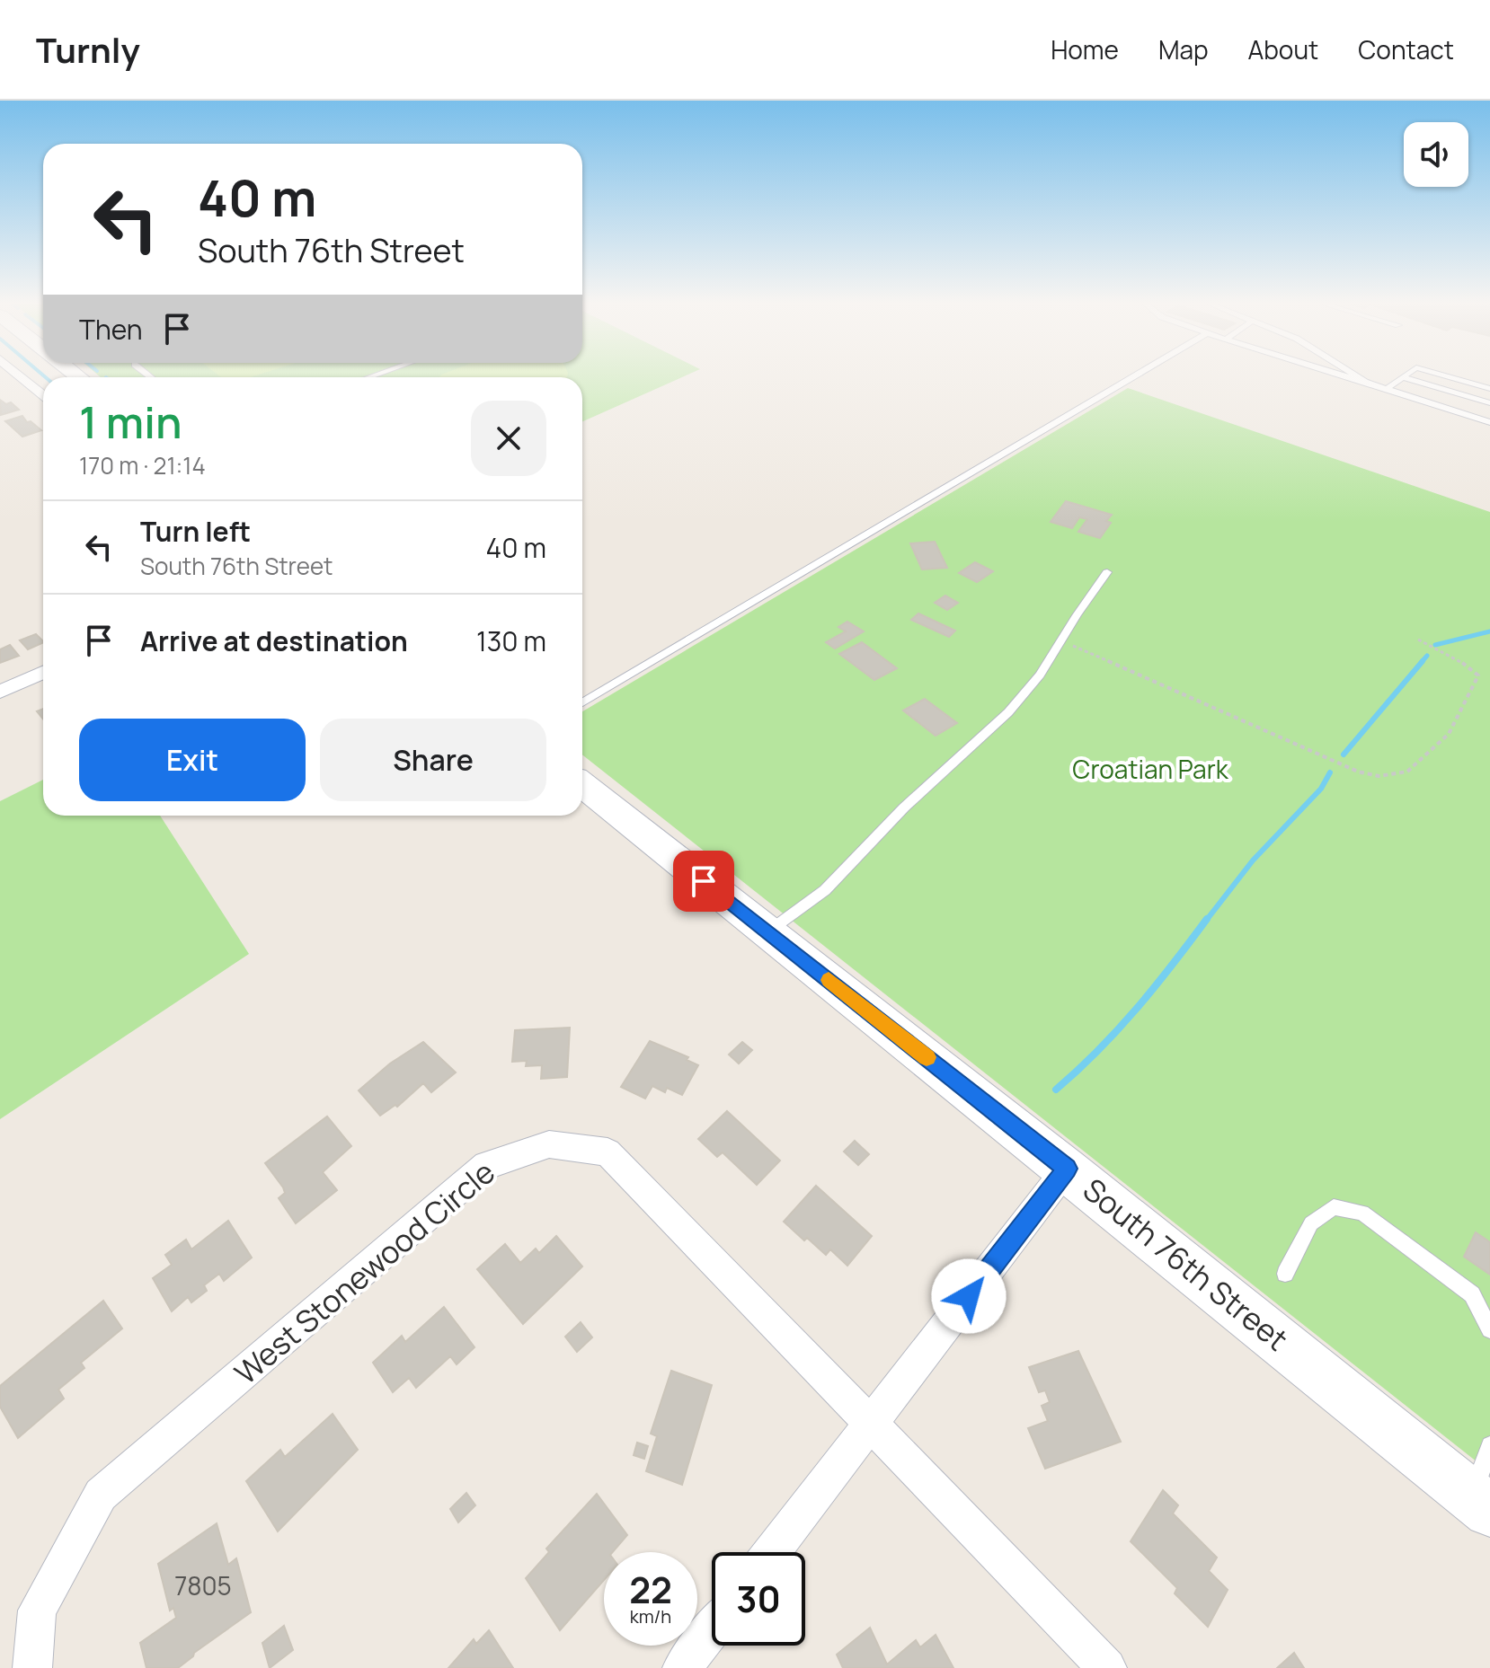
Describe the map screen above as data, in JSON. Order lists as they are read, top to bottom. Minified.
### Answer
{"streets":{"main road":["South 76th Street"],"street":["West Stonewood Circle"]},"parks":["Croatian Park"],"house_numbers":["7805"],"page":{"header":"Turnly","nav":["Home","Map","About","Contact"],"turn":["40 m","South 76th Street"],"then":"Then","heading":["1 min","170 m · 21:14"],"list":[{"name":"Turn left","note":"South 76th Street","value":"40 m"},{"name":"Arrive at destination","value":"130 m"}],"buttons":["Exit","Share"],"speed":"22 km/h","limit":"30"}}
